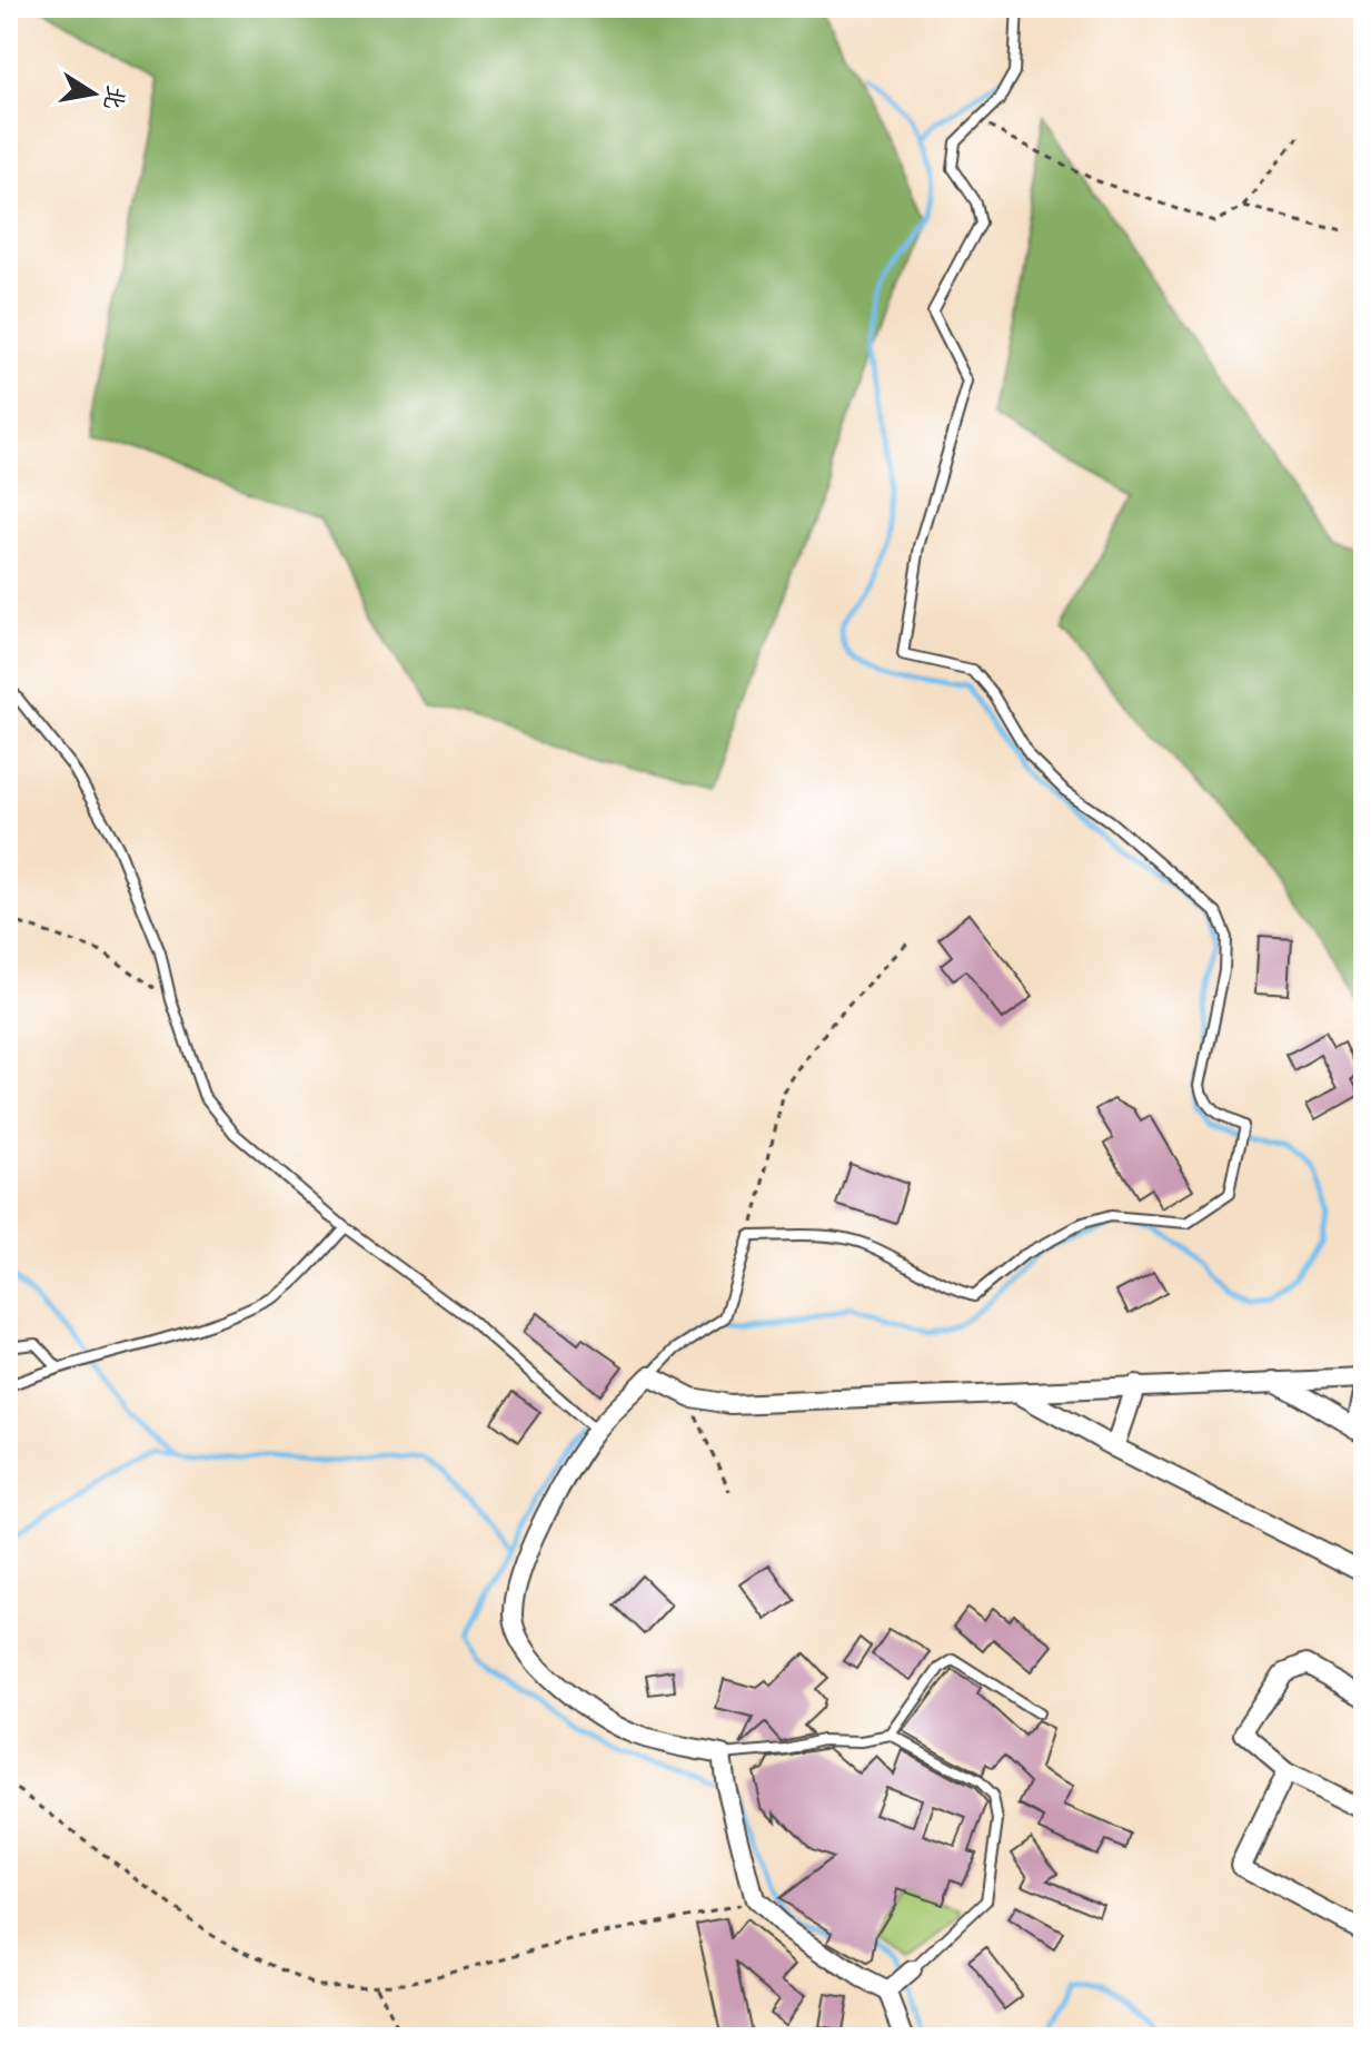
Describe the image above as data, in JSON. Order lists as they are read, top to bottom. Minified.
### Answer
{"north":"right"}
